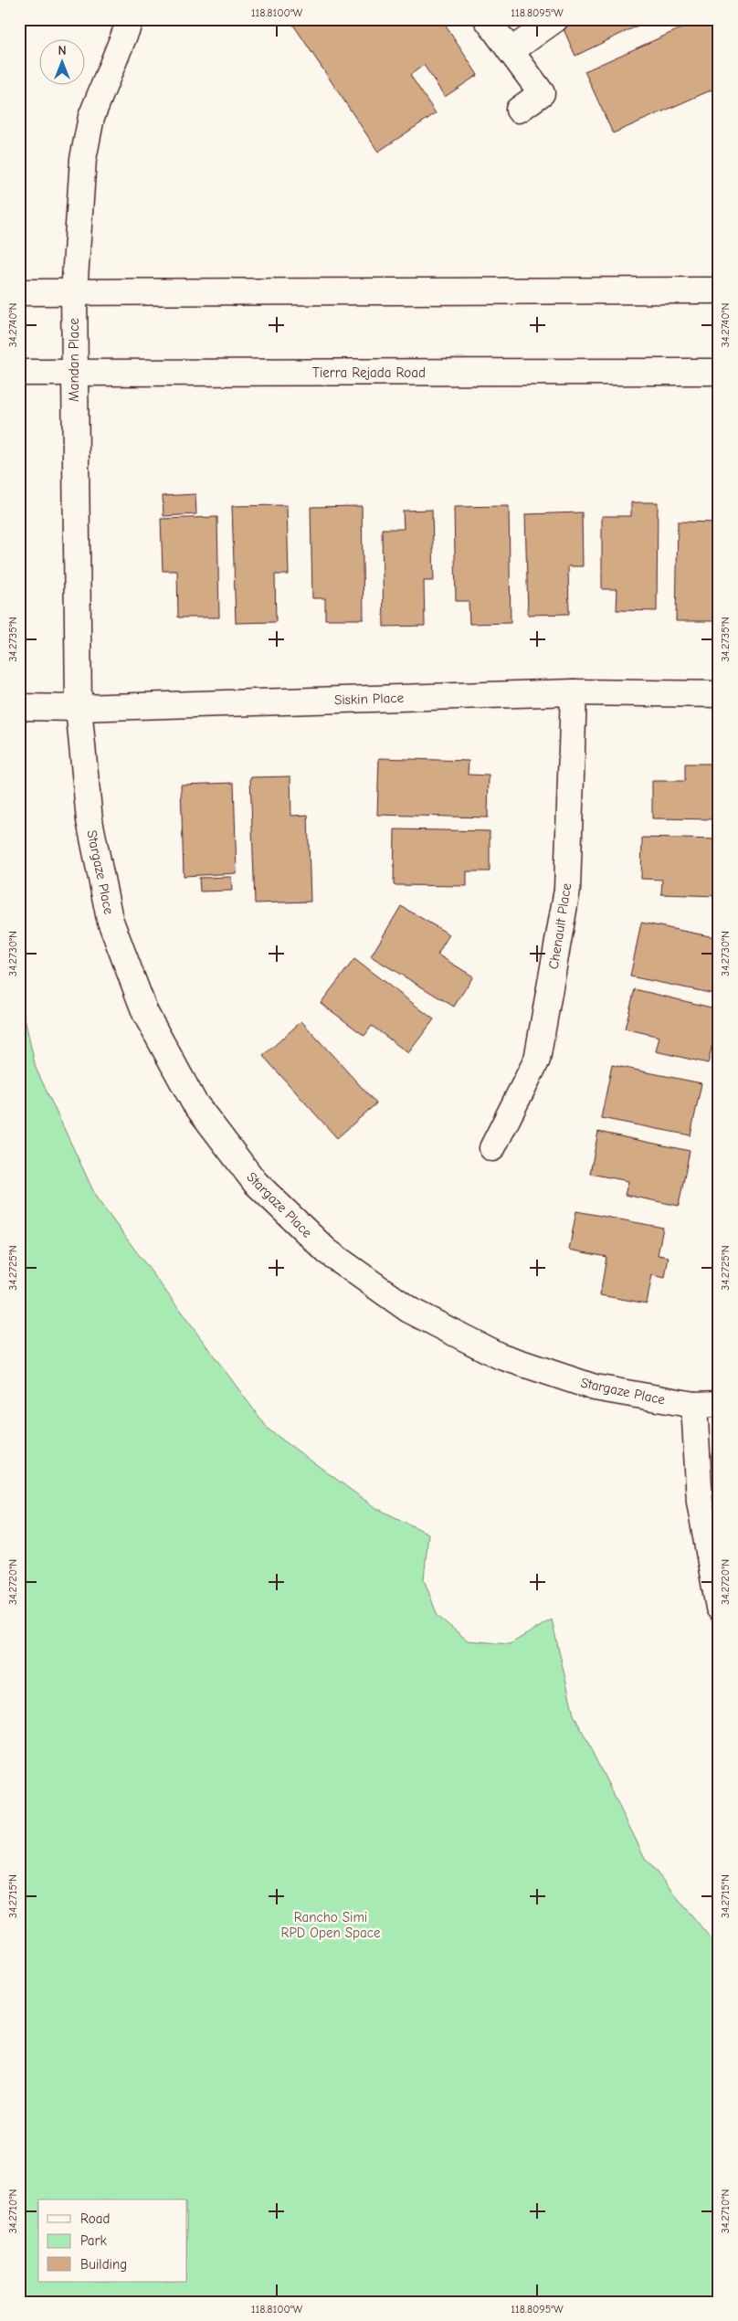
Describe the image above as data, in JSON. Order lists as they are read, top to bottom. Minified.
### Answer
{"streets":{"street":["Mandan Place","Tierra Rejada Road","Siskin Place","Stargaze Place","Chenault Place"]},"crossings":[["Mandan Place","Tierra Rejada Road"],["Mandan Place","Siskin Place"],["Mandan Place","Stargaze Place"],["Siskin Place","Stargaze Place"],["Siskin Place","Chenault Place"]],"parks":["Rancho Simi RPD Open Space"],"legend":["Road","Park","Building"],"north":"top","coordinates":["118.8100°W","118.8095°W","34.2740°N","34.2735°N","34.2730°N","34.2725°N","34.2720°N","34.2715°N","34.2710°N"]}
